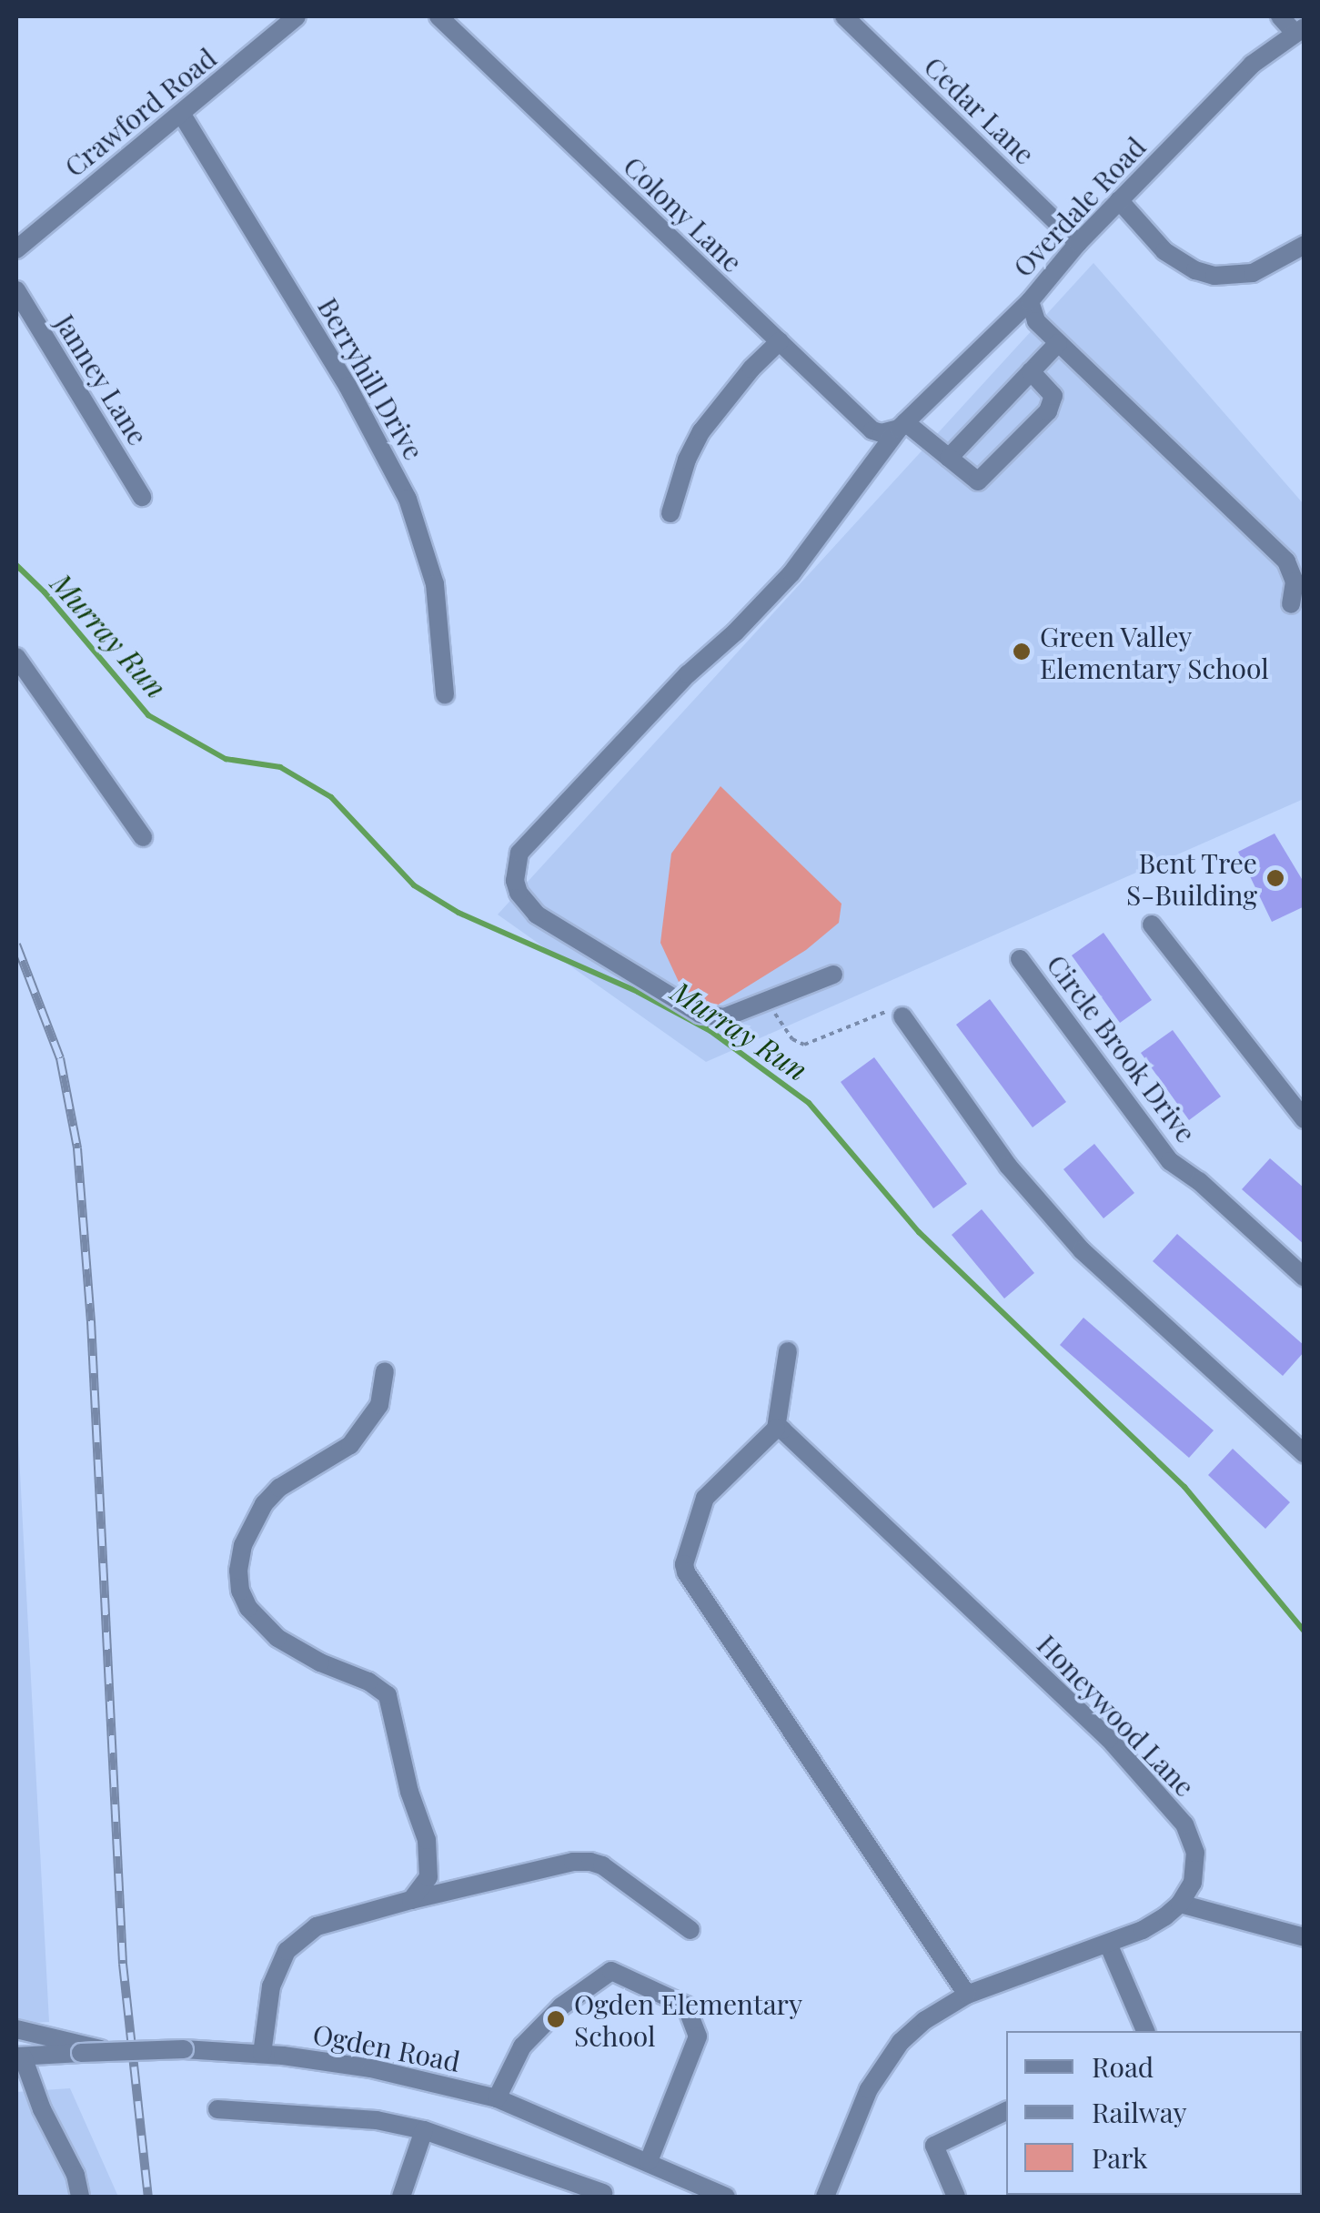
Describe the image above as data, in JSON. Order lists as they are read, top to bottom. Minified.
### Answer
{"streets":{"street":["Cedar Lane","Crawford Road","Overdale Road","Colony Lane","Berryhill Drive","Janney Lane","Circle Brook Drive","Honeywood Lane","Ogden Road"]},"crossings":[["Cedar Lane","Overdale Road"],["Crawford Road","Berryhill Drive"],["Overdale Road","Colony Lane"]],"water":["Murray Run"],"places":["Green Valley Elementary School","Bent Tree S-Building","Ogden Elementary School"],"legend":["Road","Railway","Park"]}
